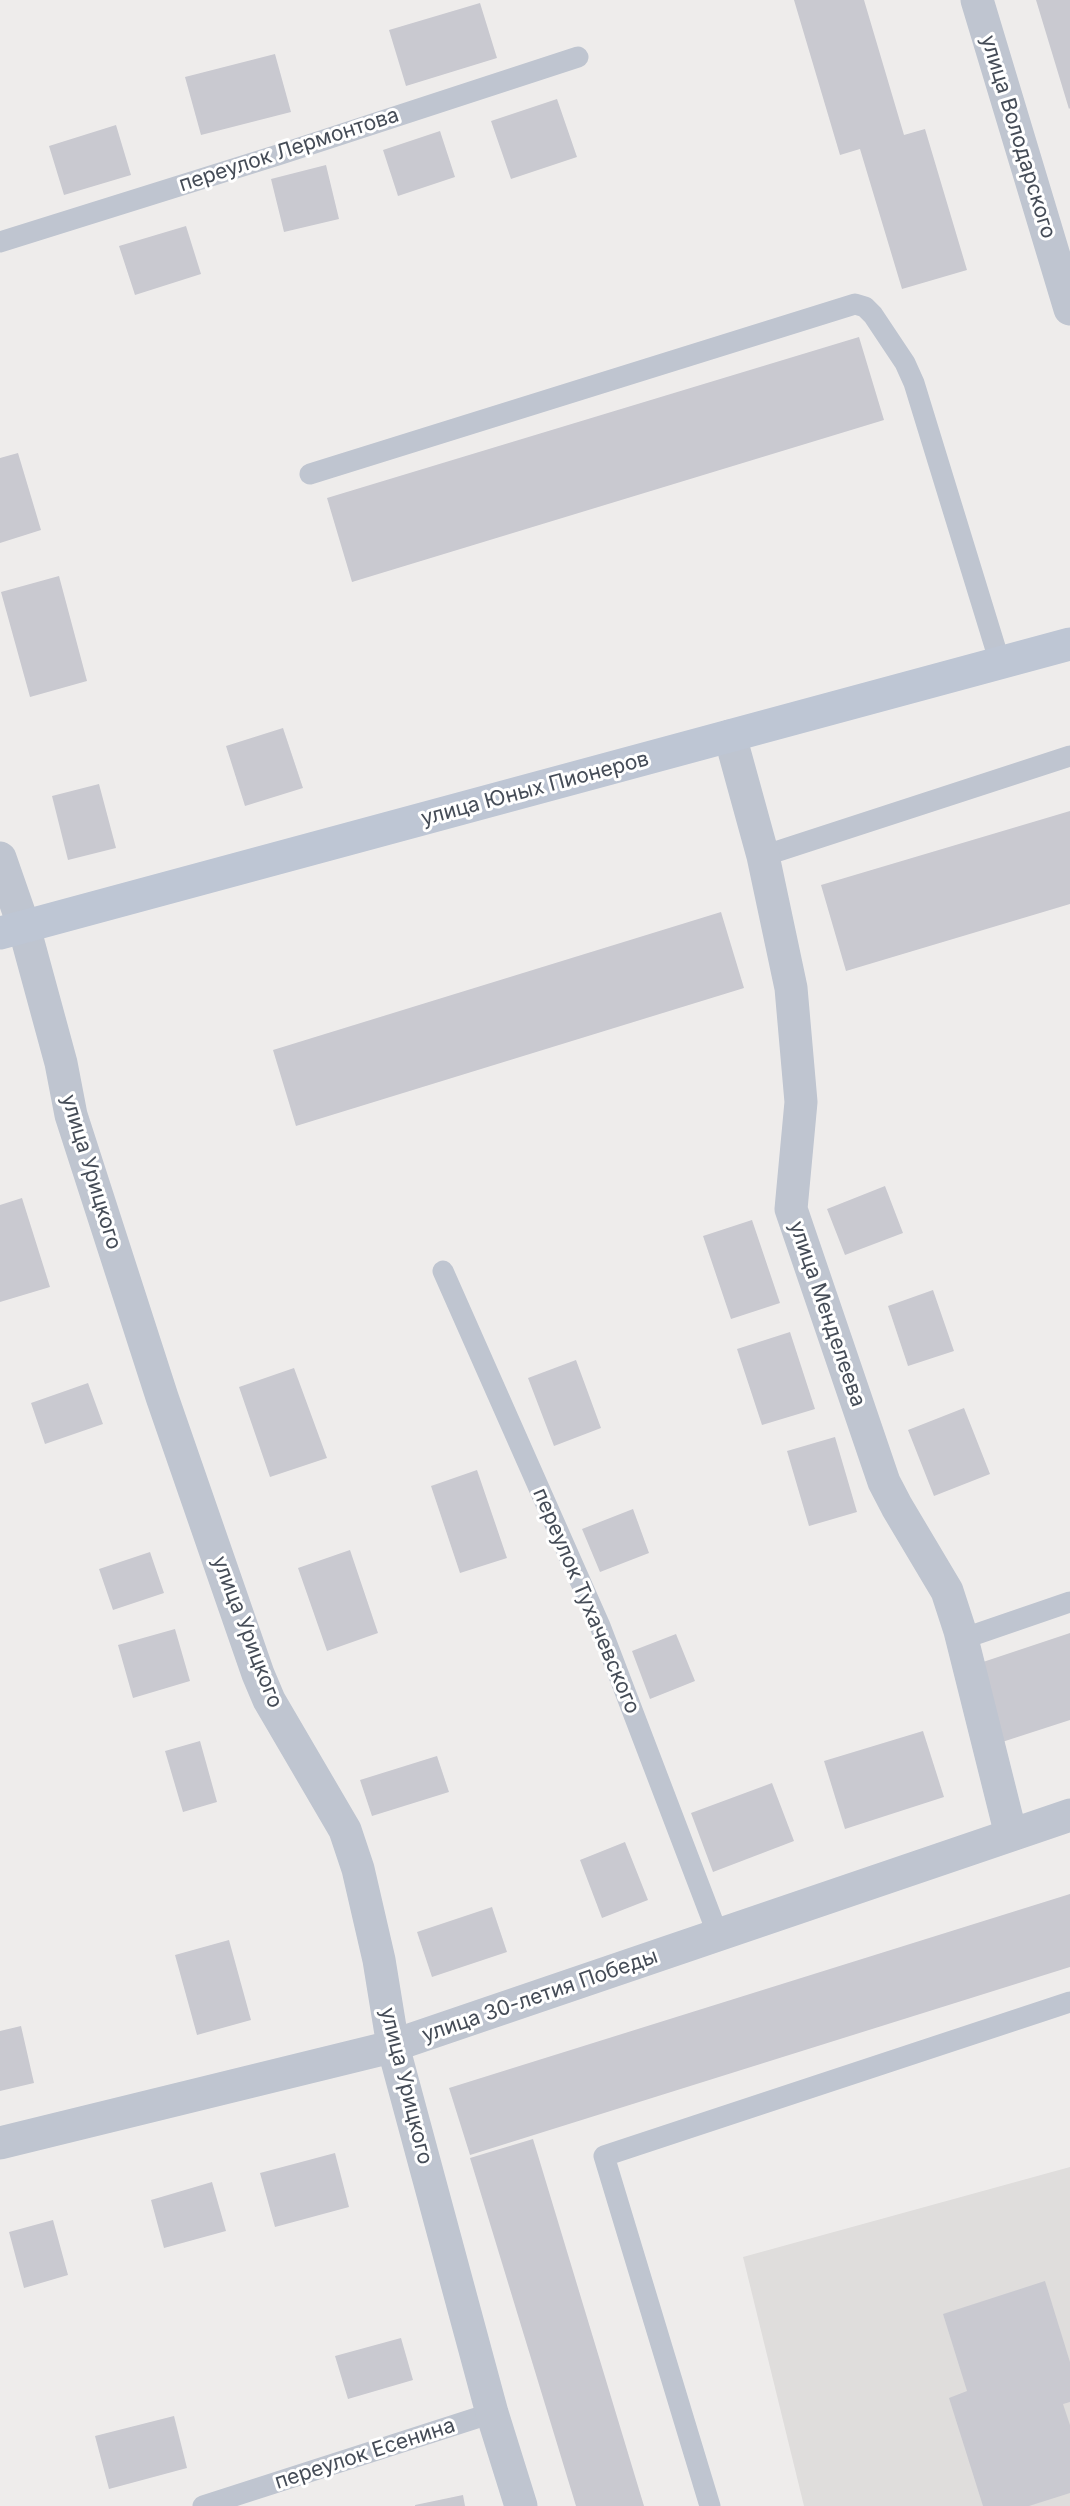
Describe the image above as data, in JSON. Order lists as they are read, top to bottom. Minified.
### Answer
{"streets":{"main road":["улица Юных Пионеров"],"street":["улица Володарского","улица Урицкого","улица Менделеева","улица 30-летия Победы"],"lane":["переулок Лермонтова","переулок Тухачевского","переулок Есенина"]},"crossings":[["улица Юных Пионеров","улица Урицкого"],["улица Юных Пионеров","улица Менделеева"],["улица Урицкого","улица 30-летия Победы"],["улица Урицкого","переулок Есенина"],["улица Менделеева","улица 30-летия Победы"],["переулок Тухачевского","улица 30-летия Победы"]]}
